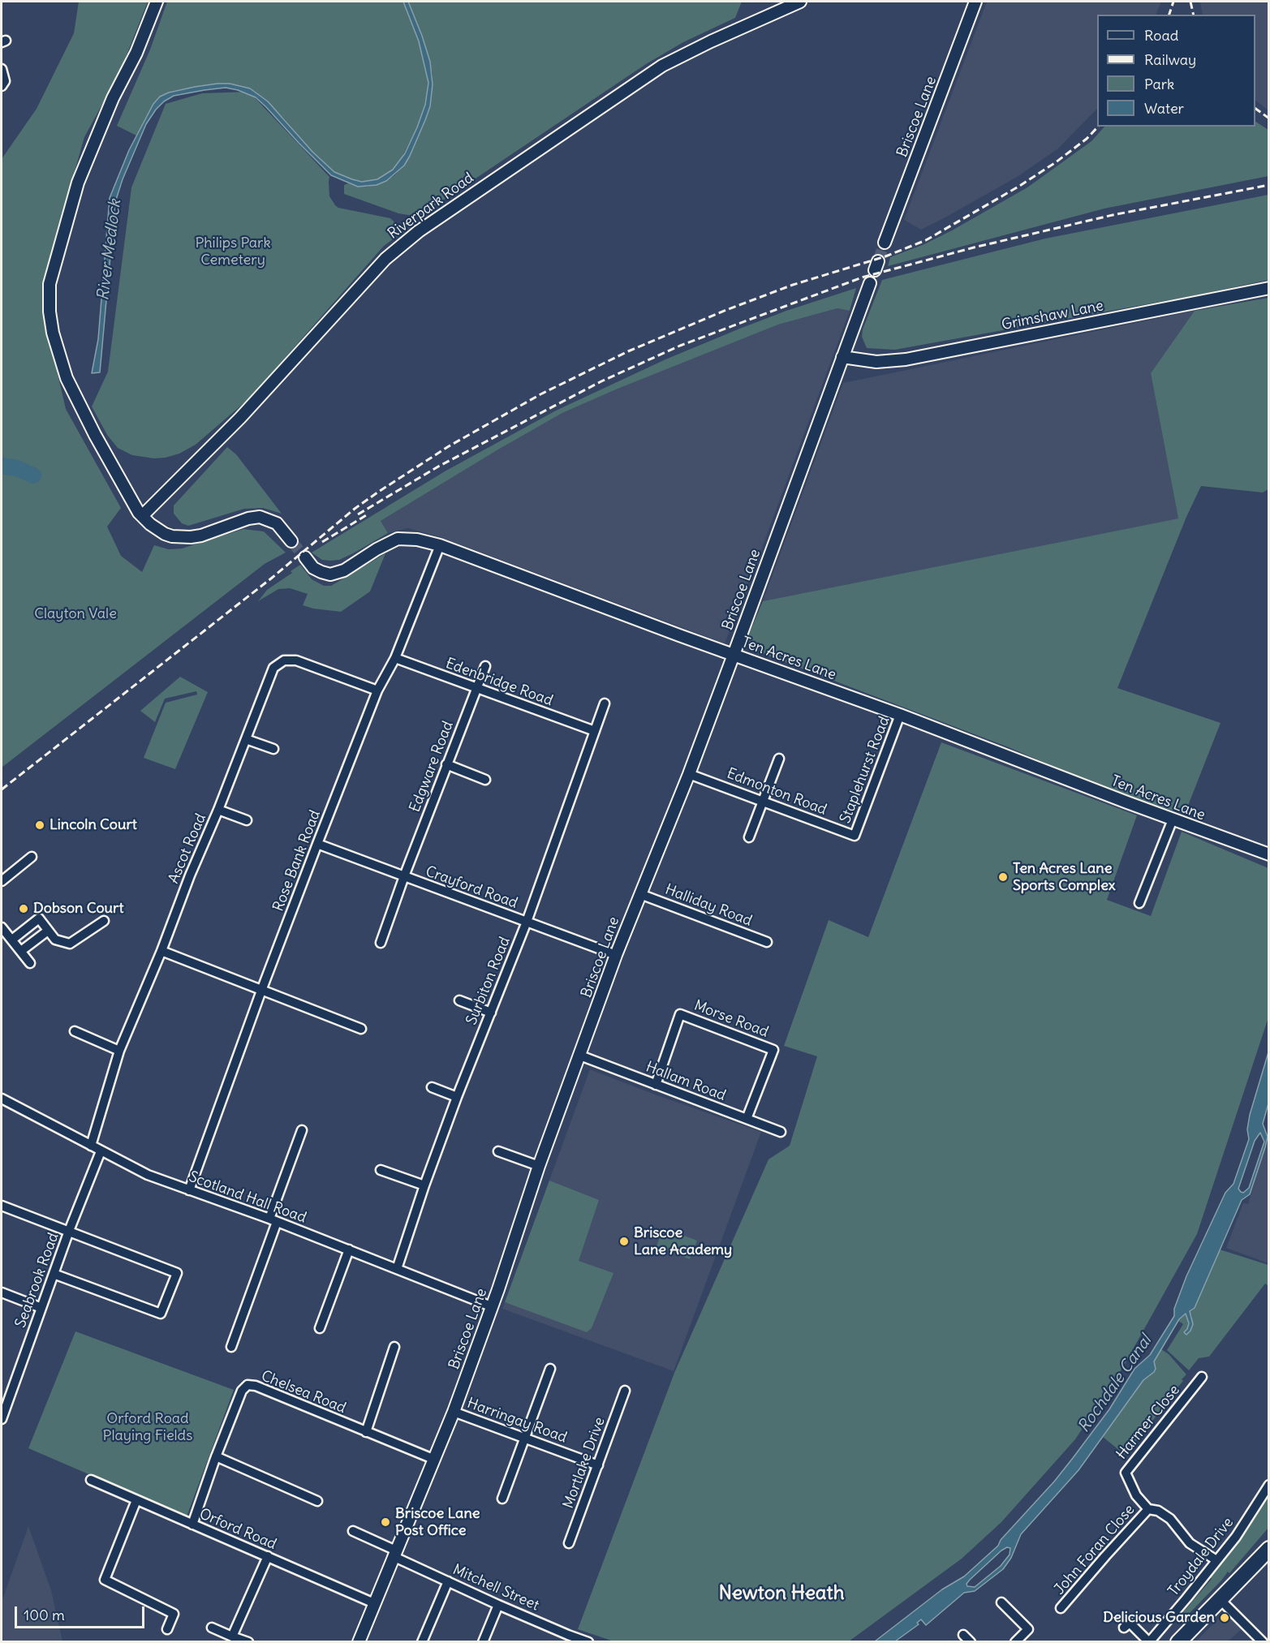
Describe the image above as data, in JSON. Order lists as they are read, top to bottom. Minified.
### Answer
{"streets":{"street":["Briscoe Lane","Riverpark Road","Grimshaw Lane","Ten Acres Lane","Edenbridge Road","Edgware Road","Staplehurst Road","Edmonton Road","Ascot Road","Rose Bank Road","Crayford Road","Halliday Road","Surbiton Road","Morse Road","Hallam Road","Scotland Hall Road","Seabrook Road","Chelsea Road","Harringay Road","Harmer Close","Mortlake Drive","Orford Road","John Foran Close","Troydale Drive","Mitchell Street"]},"crossings":[["Briscoe Lane","Grimshaw Lane"],["Briscoe Lane","Ten Acres Lane"],["Briscoe Lane","Edmonton Road"],["Briscoe Lane","Crayford Road"],["Briscoe Lane","Halliday Road"],["Briscoe Lane","Hallam Road"],["Briscoe Lane","Scotland Hall Road"],["Briscoe Lane","Chelsea Road"],["Briscoe Lane","Harringay Road"],["Briscoe Lane","Orford Road"],["Briscoe Lane","Mitchell Street"],["Ten Acres Lane","Staplehurst Road"],["Ten Acres Lane","Rose Bank Road"],["Edenbridge Road","Edgware Road"],["Edenbridge Road","Rose Bank Road"],["Edenbridge Road","Surbiton Road"],["Edgware Road","Crayford Road"],["Staplehurst Road","Edmonton Road"],["Ascot Road","Rose Bank Road"],["Ascot Road","Scotland Hall Road"],["Rose Bank Road","Crayford Road"],["Rose Bank Road","Scotland Hall Road"],["Crayford Road","Surbiton Road"],["Surbiton Road","Scotland Hall Road"],["Morse Road","Hallam Road"],["Scotland Hall Road","Seabrook Road"],["Chelsea Road","Orford Road"],["Harringay Road","Mortlake Drive"],["Harmer Close","John Foran Close"],["Harmer Close","Troydale Drive"]],"districts":["Newton Heath"],"water":["River Medlock","Rochdale Canal"],"parks":["Philips Park Cemetery","Clayton Vale","Orford Road Playing Fields"],"places":["Lincoln Court","Ten Acres Lane Sports Complex","Dobson Court","Briscoe Lane Academy","Briscoe Lane Post Office","Delicious Garden"],"legend":["Road","Railway","Park","Water"],"scale_bar":"100 m"}
